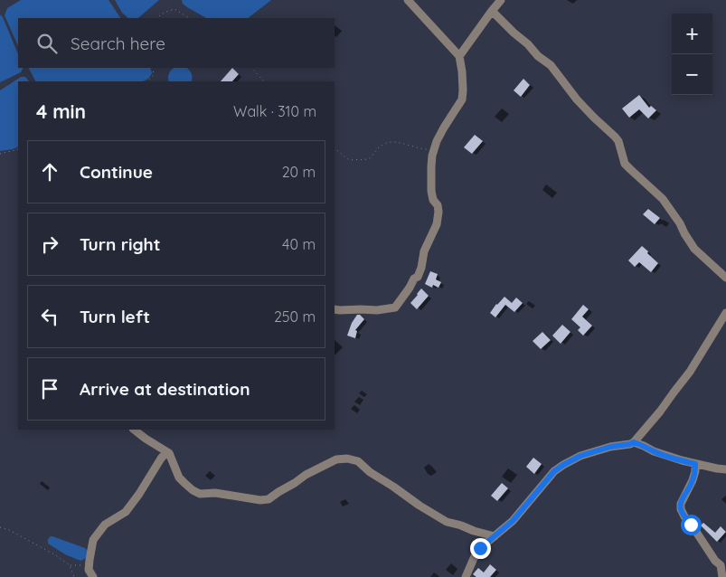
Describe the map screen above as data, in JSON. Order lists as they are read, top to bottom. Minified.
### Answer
{"page":{"map_buttons":["+","−"],"search":"Search here","heading":["4 min","Walk · 310 m"],"list":[["Continue","20 m"],["Turn right","40 m"],["Turn left","250 m"],"Arrive at destination"]}}
